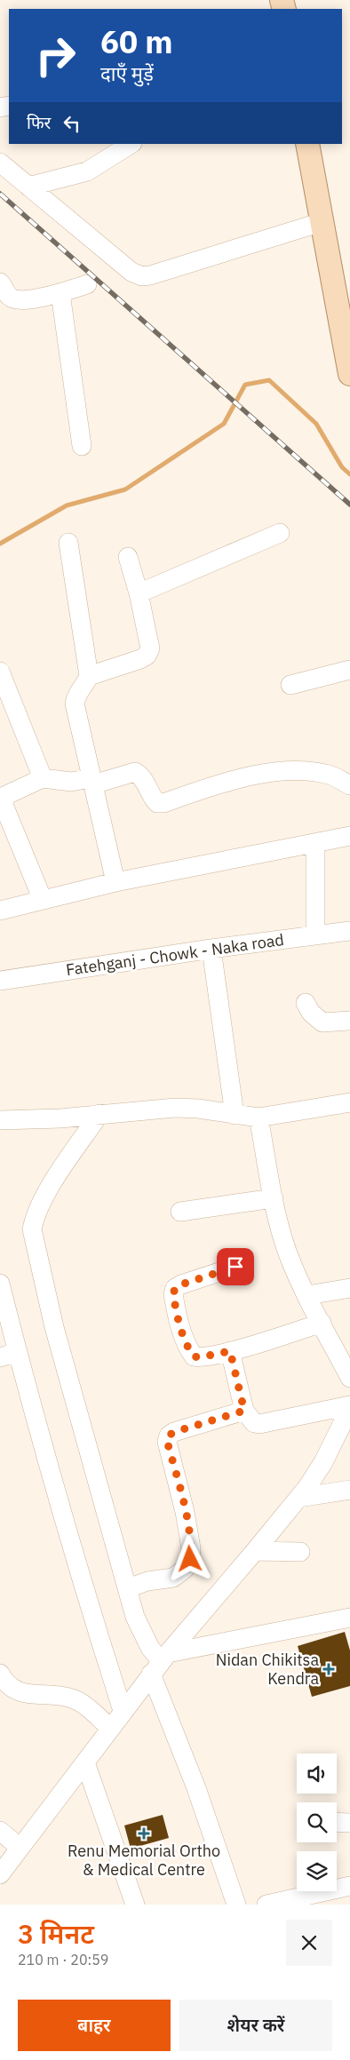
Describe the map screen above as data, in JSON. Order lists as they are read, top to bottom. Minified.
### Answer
{"streets":{"street":["Fatehganj - Chowk - Naka road"]},"places":{"health":["Nidan Chikitsa Kendra","Renu Memorial Ortho & Medical Centre"]},"page":{"turn":["60 m","दाएँ मुड़ें"],"then":"फिर","heading":["3 मिनट","210 m · 20:59"],"buttons":["बाहर","शेयर करें"]}}
